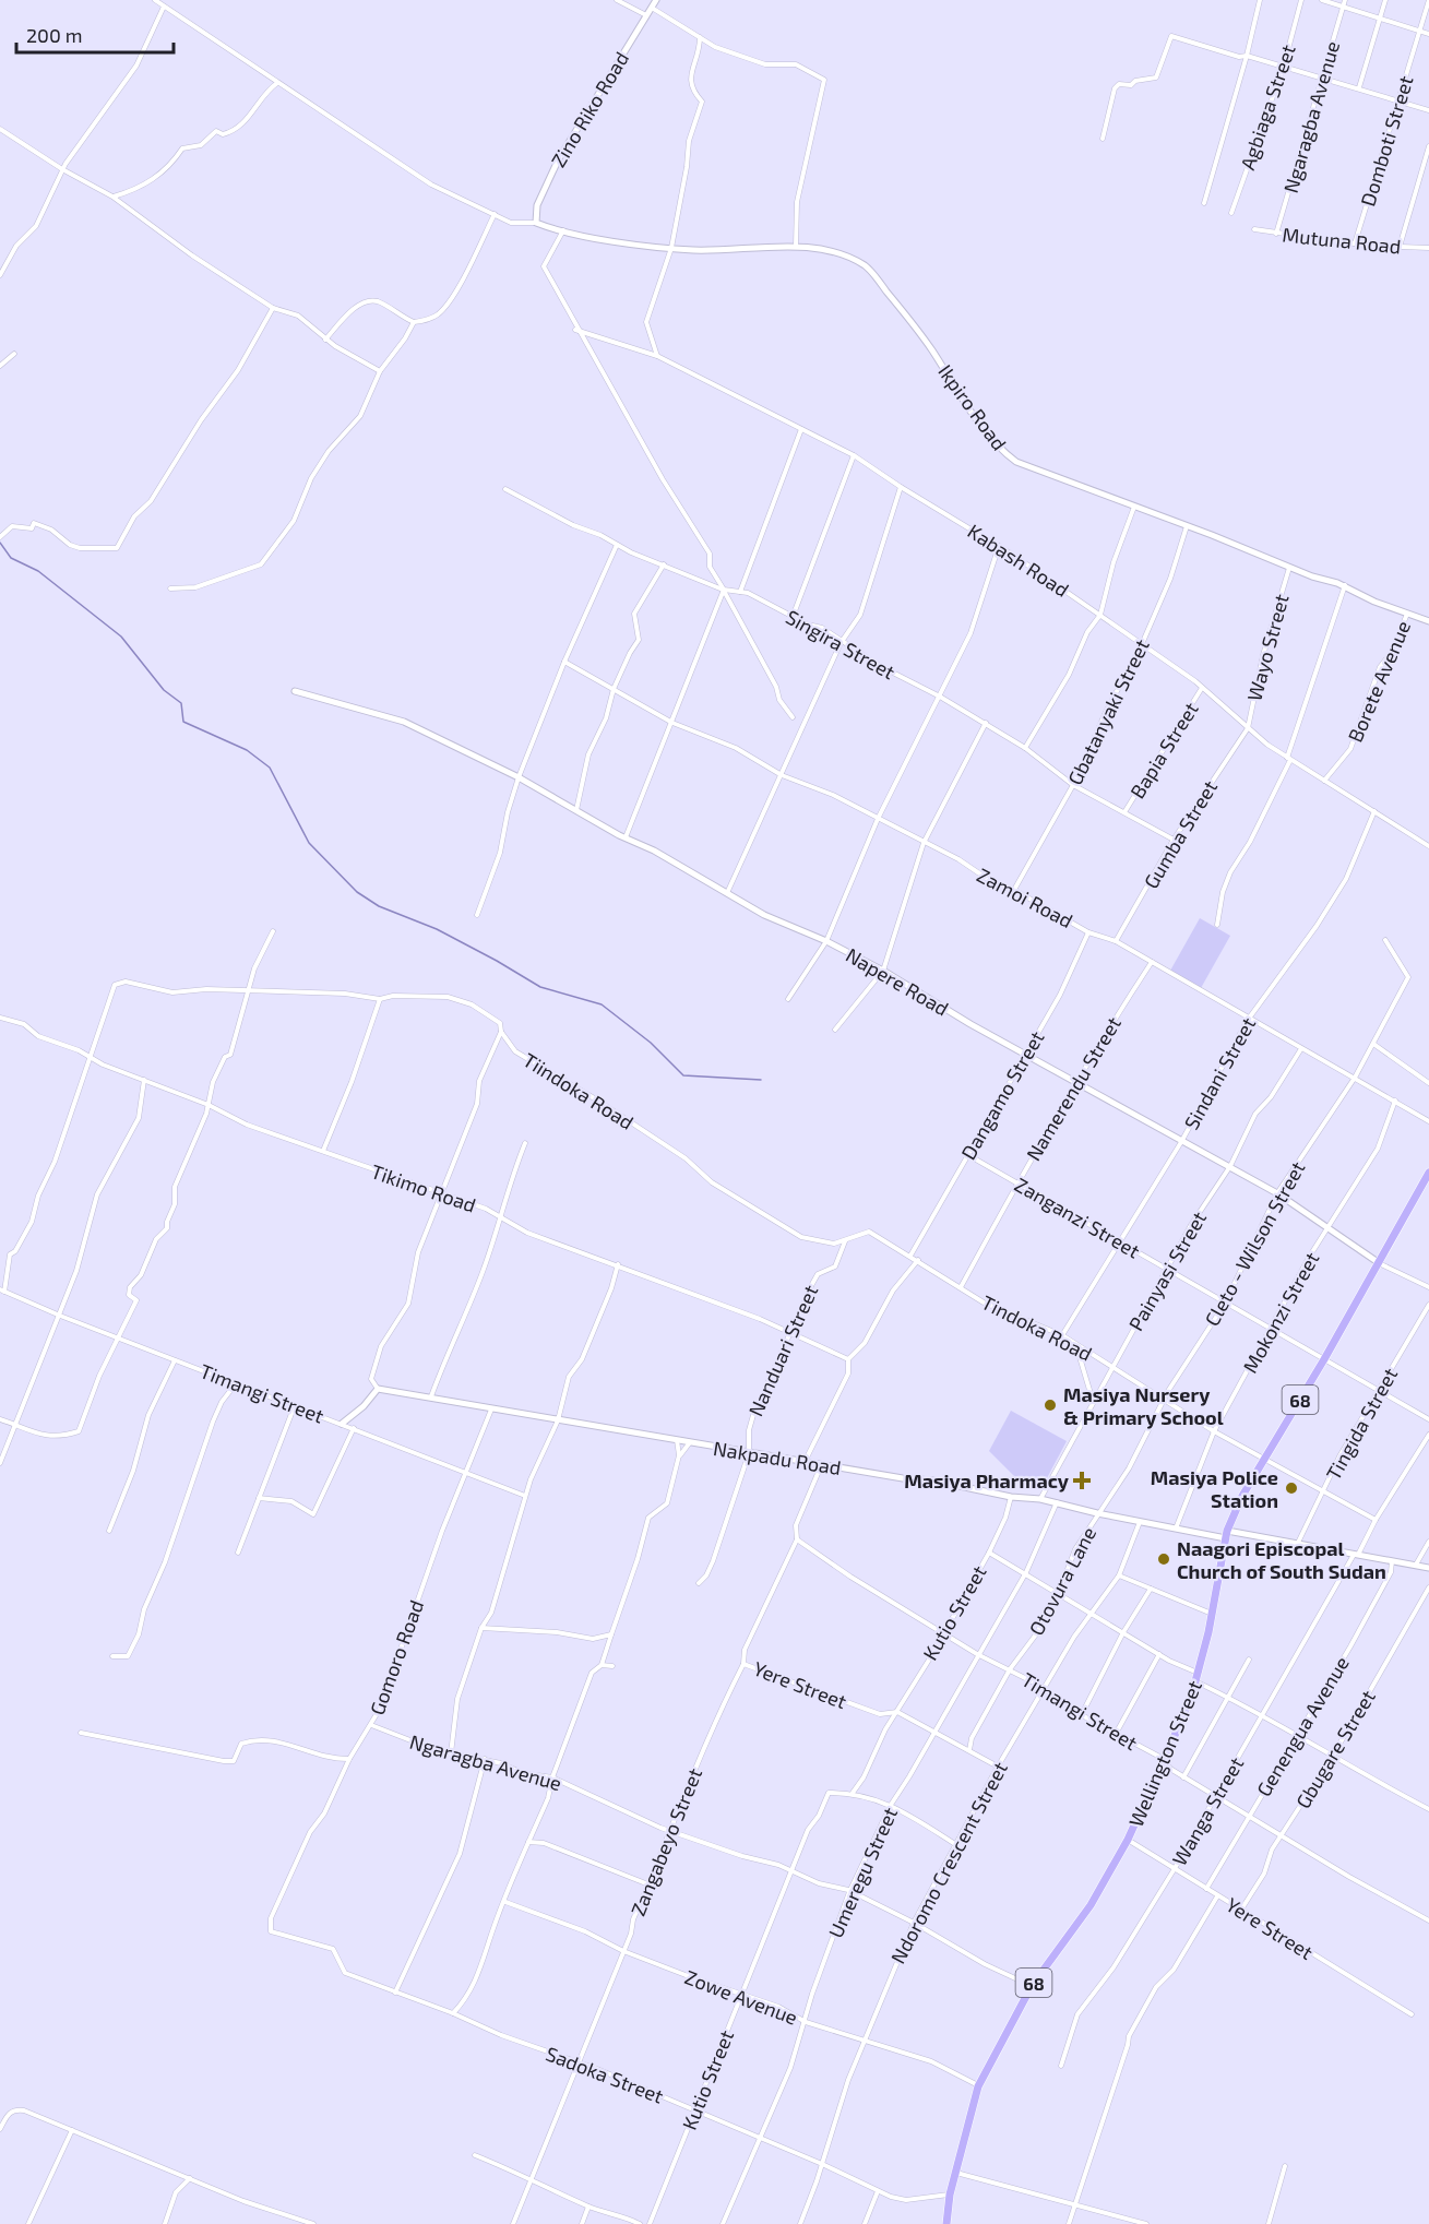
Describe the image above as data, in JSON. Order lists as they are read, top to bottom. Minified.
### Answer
{"streets":{"main road":["68","Wellington Street"],"street":["Agbiaga Street","Zino Riko Road","Ngaragba Avenue","Domboti Street","Mutuna Road","Ikpiro Road","Kabash Road","Singira Street","Wayo Street","Borete Avenue","Gbatanyaki Street","Bapia Street","Gumba Street","Zamoi Road","Napere Road","Sindani Street","Namerendu Street","Tiindoka Road","Dangamo Street","Tikimo Road","Zanganzi Street","Cleto - Wilson Street","Painyasi Street","Mokonzi Street","Tindoka Road","Nanduari Street","Timangi Street","Tingida Street","Nakpadu Road","Otovura Lane","Kutio Street","Gomoro Road","Yere Street","Genengua Avenue","Gbugare Street","Wanga Street","Zangabeyo Street","Ndoromo Crescent Street","Umeregu Street","Zowe Avenue","Sadoka Street"]},"crossings":[["Zino Riko Road","Ikpiro Road"],["Ngaragba Avenue","Mutuna Road"],["Ngaragba Avenue","Kutio Street"],["Ngaragba Avenue","Gomoro Road"],["Ngaragba Avenue","Wellington Street"],["Ngaragba Avenue","Zangabeyo Street"],["Ngaragba Avenue","Ndoromo Crescent Street"],["Ngaragba Avenue","Umeregu Street"],["Domboti Street","Mutuna Road"],["Ikpiro Road","Wayo Street"],["Ikpiro Road","Borete Avenue"],["Ikpiro Road","Gbatanyaki Street"],["Kabash Road","Wayo Street"],["Kabash Road","Borete Avenue"],["Kabash Road","Gbatanyaki Street"],["Kabash Road","Bapia Street"],["Kabash Road","Gumba Street"],["Kabash Road","Sindani Street"],["Singira Street","Gbatanyaki Street"],["Singira Street","Bapia Street"],["Singira Street","Gumba Street"],["Wayo Street","Gumba Street"],["Gbatanyaki Street","Zamoi Road"],["Gumba Street","Zamoi Road"],["Zamoi Road","Sindani Street"],["Zamoi Road","Namerendu Street"],["Zamoi Road","Dangamo Street"],["Zamoi Road","Cleto - Wilson Street"],["Zamoi Road","Painyasi Street"],["Zamoi Road","Mokonzi Street"],["Napere Road","Sindani Street"],["Napere Road","Namerendu Street"],["Napere Road","Dangamo Street"],["Napere Road","Cleto - Wilson Street"],["Napere Road","Painyasi Street"],["Napere Road","Mokonzi Street"],["Napere Road","Wellington Street"],["Sindani Street","Zanganzi Street"],["Sindani Street","Tindoka Road"],["Namerendu Street","Zanganzi Street"],["Namerendu Street","Tindoka Road"],["Tiindoka Road","Dangamo Street"],["Tiindoka Road","Tikimo Road"],["Tiindoka Road","Tindoka Road"],["Tiindoka Road","Nanduari Street"],["Dangamo Street","Zanganzi Street"],["Dangamo Street","Tindoka Road"],["Tikimo Road","Nanduari Street"],["Zanganzi Street","Cleto - Wilson Street"],["Zanganzi Street","Painyasi Street"],["Zanganzi Street","Mokonzi Street"],["Zanganzi Street","Tingida Street"],["Zanganzi Street","Wellington Street"],["Cleto - Wilson Street","Tindoka Road"],["Cleto - Wilson Street","Nakpadu Road"],["Cleto - Wilson Street","Otovura Lane"],["Painyasi Street","Tindoka Road"],["Painyasi Street","Nakpadu Road"],["Mokonzi Street","Tindoka Road"],["Mokonzi Street","Nakpadu Road"],["Tindoka Road","Tingida Street"],["Tindoka Road","Wellington Street"],["Tindoka Road","Wanga Street"],["Nanduari Street","Nakpadu Road"],["Timangi Street","Otovura Lane"],["Timangi Street","Kutio Street"],["Timangi Street","Gomoro Road"],["Timangi Street","Genengua Avenue"],["Timangi Street","Gbugare Street"],["Timangi Street","Wellington Street"],["Timangi Street","Wanga Street"],["Timangi Street","Zangabeyo Street"],["Timangi Street","Ndoromo Crescent Street"],["Timangi Street","Umeregu Street"],["Tingida Street","Nakpadu Road"],["Nakpadu Road","Otovura Lane"],["Nakpadu Road","Kutio Street"],["Nakpadu Road","Gomoro Road"],["Nakpadu Road","Genengua Avenue"],["Nakpadu Road","Wellington Street"],["Nakpadu Road","Wanga Street"],["Nakpadu Road","Zangabeyo Street"],["Nakpadu Road","Ndoromo Crescent Street"],["Nakpadu Road","Umeregu Street"],["Otovura Lane","Yere Street"],["Kutio Street","Yere Street"],["Kutio Street","Zowe Avenue"],["Kutio Street","Sadoka Street"],["Gomoro Road","Sadoka Street"],["Yere Street","Genengua Avenue"],["Yere Street","Gbugare Street"],["Yere Street","Wellington Street"],["Yere Street","Wanga Street"],["Yere Street","Zangabeyo Street"],["Yere Street","Ndoromo Crescent Street"],["Yere Street","Umeregu Street"],["Wellington Street","Zowe Avenue"],["Wellington Street","Sadoka Street"],["Zangabeyo Street","Zowe Avenue"],["Zangabeyo Street","Sadoka Street"],["Ndoromo Crescent Street","Zowe Avenue"],["Ndoromo Crescent Street","Sadoka Street"],["Umeregu Street","Zowe Avenue"],["Umeregu Street","Sadoka Street"]],"places":{"other":["Masiya Nursery & Primary School","Masiya Police Station","Naagori Episcopal Church of South Sudan"],"health":["Masiya Pharmacy"]},"scale_bar":"200 m"}
